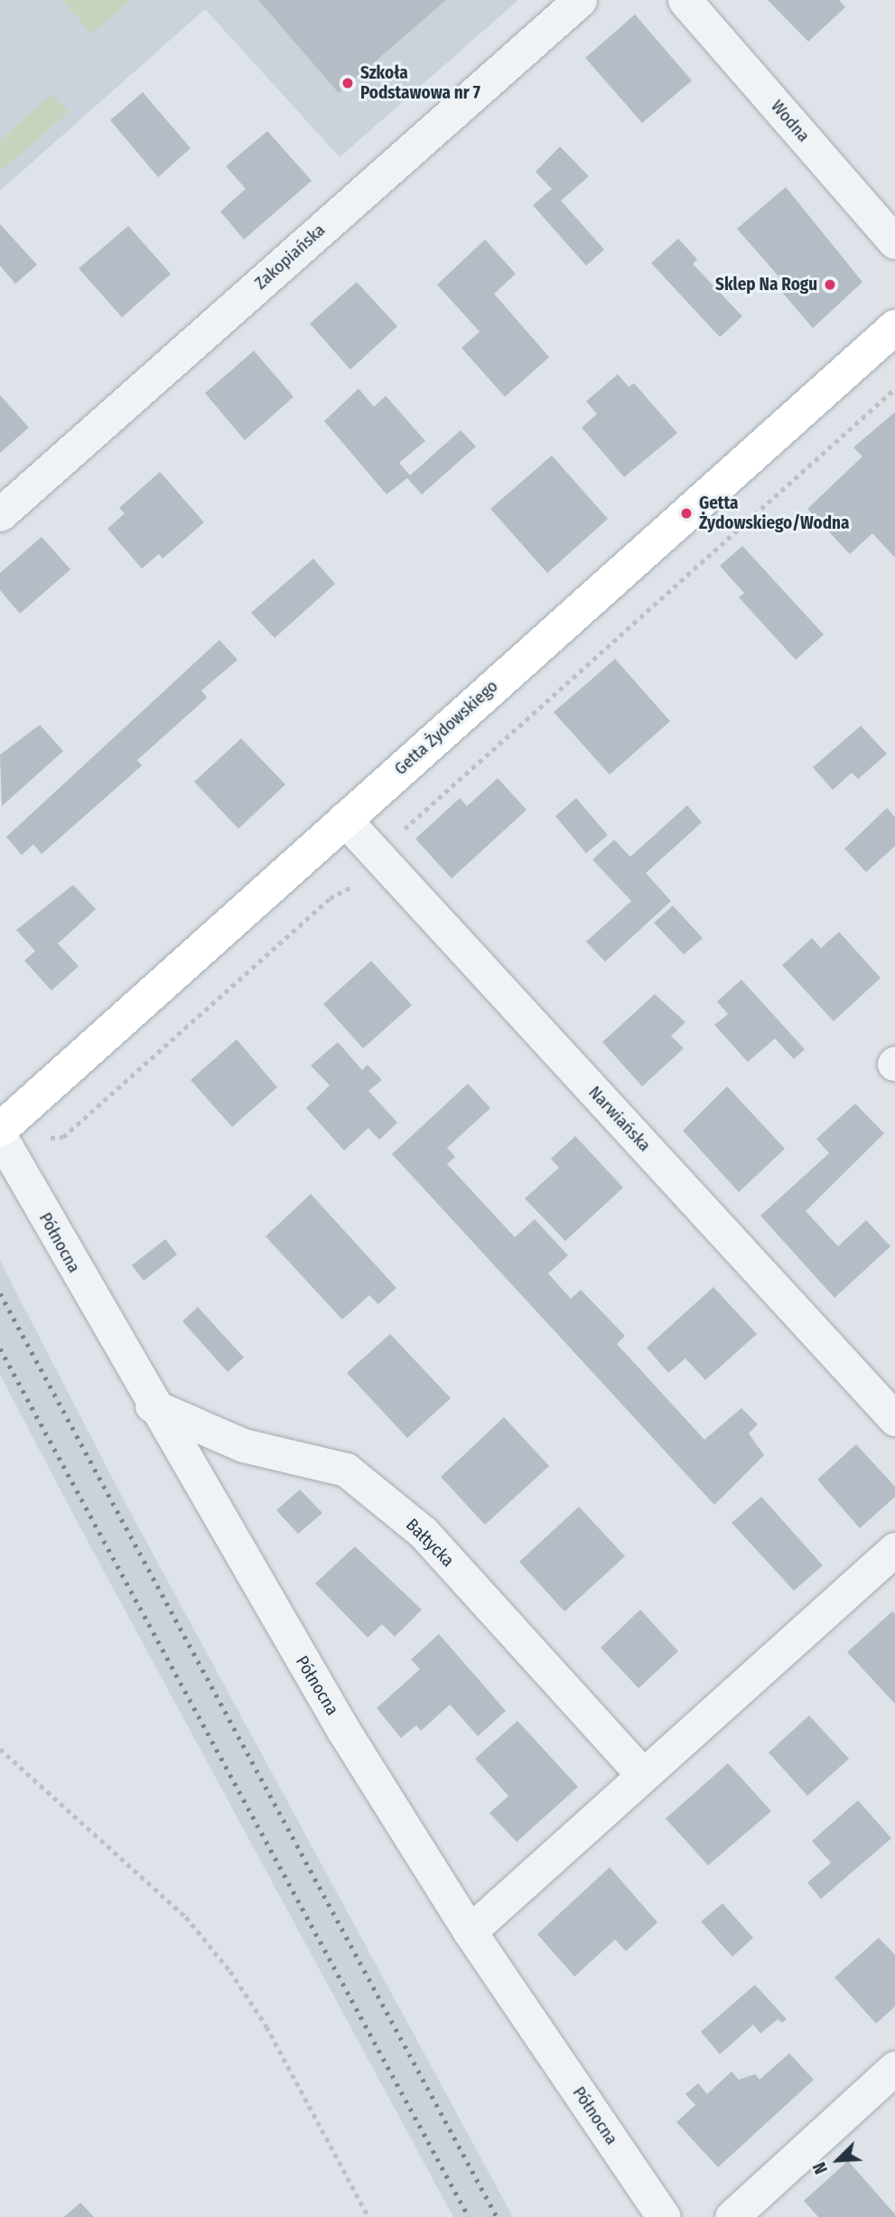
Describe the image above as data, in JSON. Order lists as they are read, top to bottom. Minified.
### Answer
{"streets":{"street":["Wodna","Zakopiańska","Getta Żydowskiego","Narwiańska","Północna","Bałtycka"]},"crossings":[["Getta Żydowskiego","Narwiańska"],["Północna","Bałtycka"]],"places":["Szkoła Podstawowa nr 7","Sklep Na Rogu","Getta Żydowskiego/Wodna"],"north":"bottom left"}
